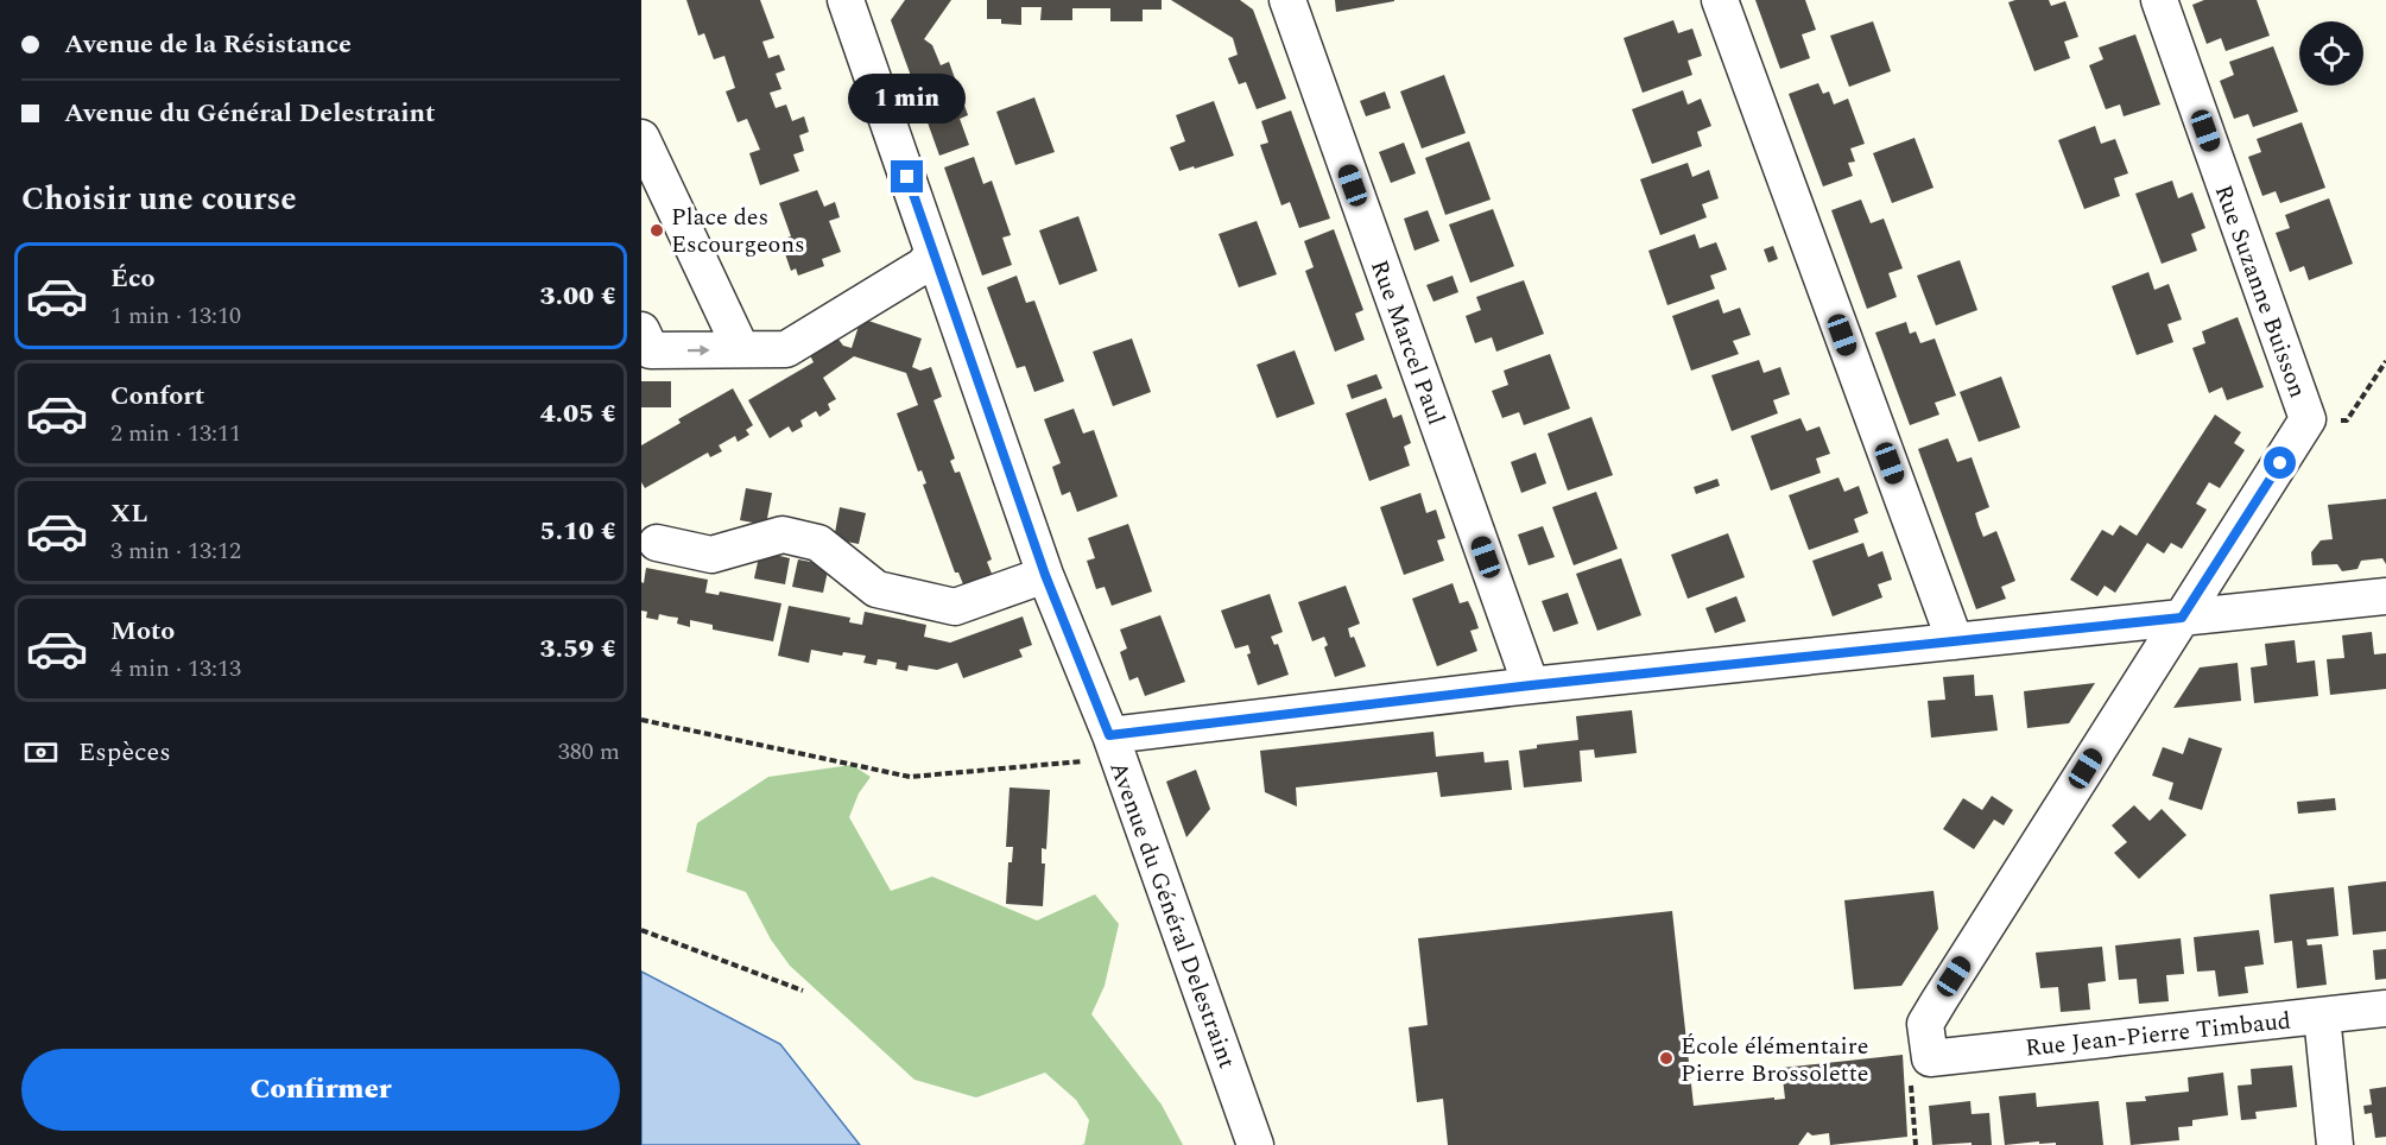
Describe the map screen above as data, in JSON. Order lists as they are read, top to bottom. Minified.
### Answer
{"streets":{"street":["Rue Suzanne Buisson","Rue Marcel Paul","Avenue du Général Delestraint","Rue Jean-Pierre Timbaud"]},"places":["Place des Escourgeons","École élémentaire Pierre Brossolette"],"page":{"banner":["Avenue de la Résistance","Avenue du Général Delestraint"],"bubble":"1 min","heading":"Choisir une course","list":[{"name":"Éco","note":"1 min · 13:10","value":"3.00 €"},{"name":"Confort","note":"2 min · 13:11","value":"4.05 €"},{"name":"XL","note":"3 min · 13:12","value":"5.10 €"},{"name":"Moto","note":"4 min · 13:13","value":"3.59 €"}],"pay":["Espèces","380 m"],"buttons":"Confirmer"}}
